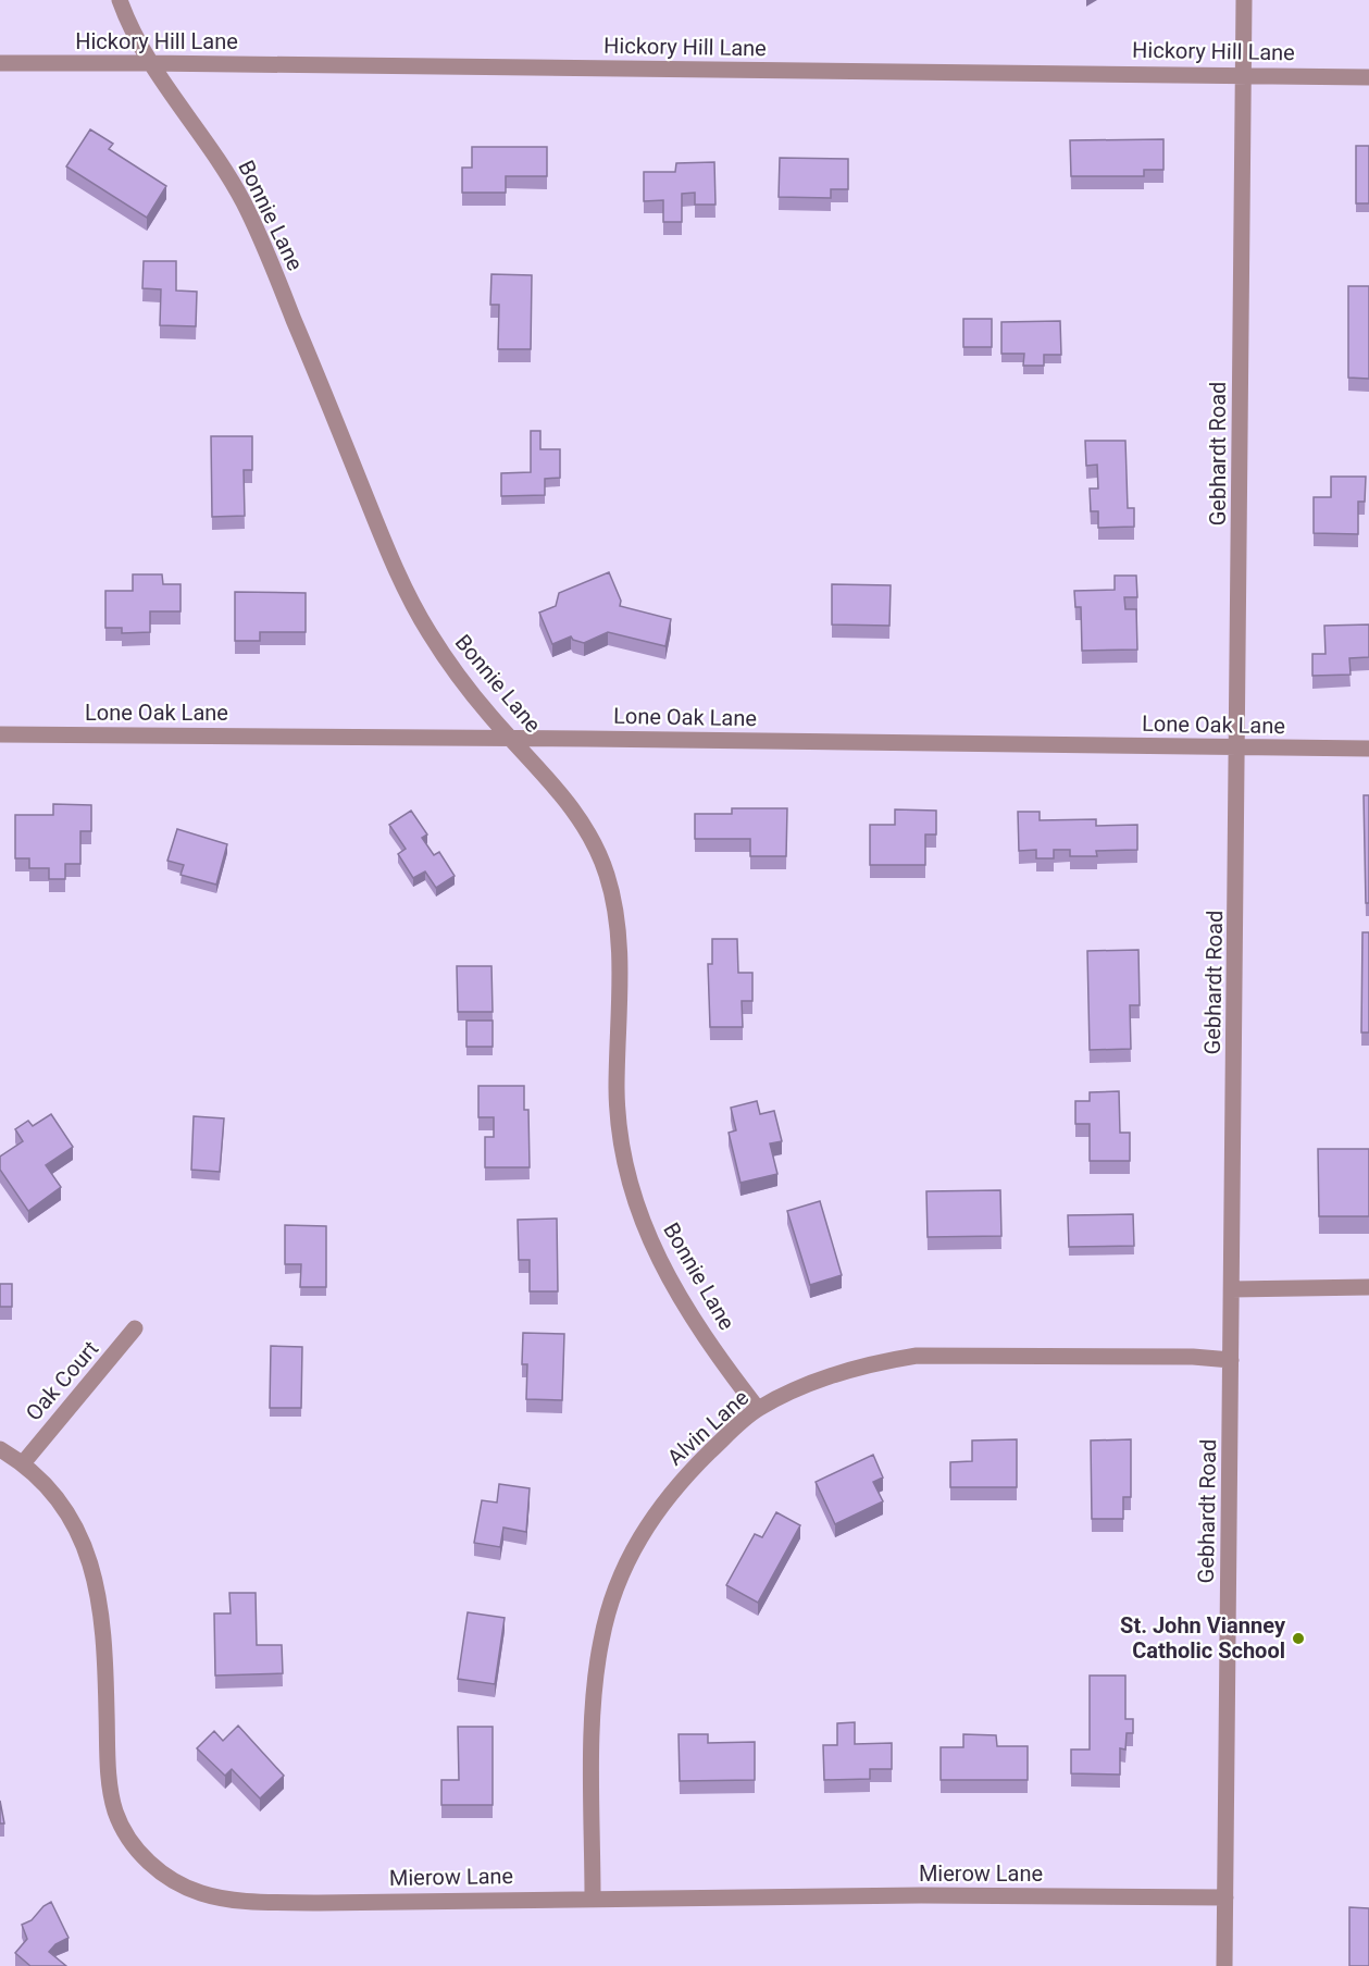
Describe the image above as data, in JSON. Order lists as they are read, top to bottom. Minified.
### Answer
{"streets":{"street":["Hickory Hill Lane","Bonnie Lane","Gebhardt Road","Lone Oak Lane","Oak Court","Alvin Lane","Mierow Lane"]},"crossings":[["Hickory Hill Lane","Bonnie Lane"],["Hickory Hill Lane","Gebhardt Road"],["Bonnie Lane","Lone Oak Lane"],["Bonnie Lane","Alvin Lane"],["Gebhardt Road","Lone Oak Lane"],["Gebhardt Road","Alvin Lane"],["Gebhardt Road","Mierow Lane"],["Oak Court","Mierow Lane"],["Alvin Lane","Mierow Lane"]],"places":["St. John Vianney Catholic School"]}
